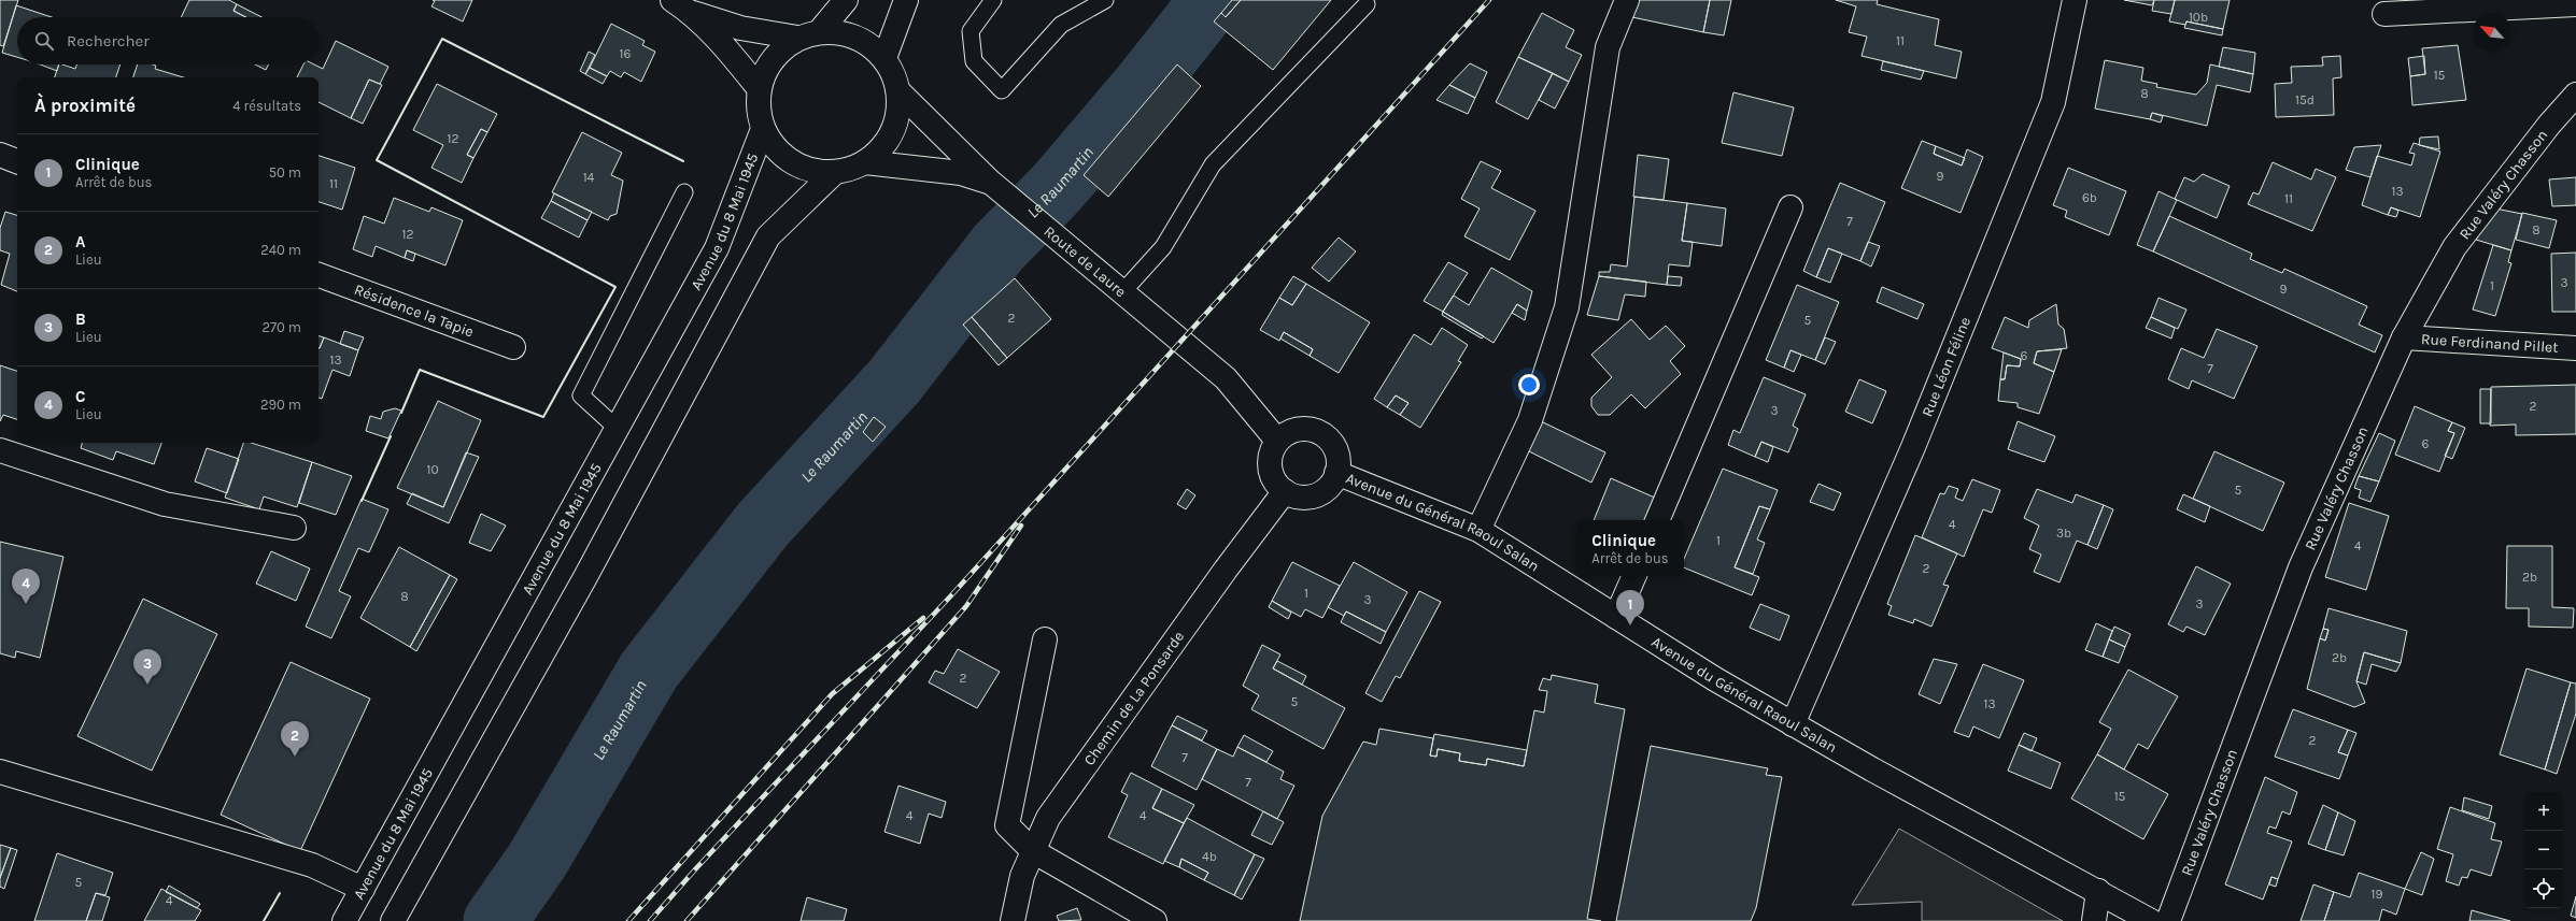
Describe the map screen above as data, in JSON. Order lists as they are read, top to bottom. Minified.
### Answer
{"streets":{"street":["Rue Valéry Chasson","Avenue du 8 Mai 1945","Route de Laure","Résidence la Tapie","Rue Ferdinand Pillet","Rue Léon Féline","Avenue du Général Raoul Salan","Chemin de La Ponsarde"]},"crossings":[["Rue Valéry Chasson","Rue Ferdinand Pillet"],["Avenue du 8 Mai 1945","Route de Laure"],["Route de Laure","Avenue du Général Raoul Salan"],["Route de Laure","Chemin de La Ponsarde"],["Rue Léon Féline","Avenue du Général Raoul Salan"],["Avenue du Général Raoul Salan","Chemin de La Ponsarde"]],"water":["Le Raumartin"],"house_numbers":["10b","11","16","15","8","15d","12","9","14","11","13","6b","11","7","8","12","3","1","9","2","5","6","13","7","2","3","6","10","5","4","3b","1","4","2","2b","1","8","3","3","2b","2","5","13","2","7","7","15","4","4","4b","5","19","4"],"north":"top left","page":{"search":"Rechercher","heading":["À proximité","4 résultats"],"list":[{"mark":"1","name":"Clinique","note":"Arrêt de bus","value":"50 m"},{"mark":"2","name":"A","note":"Lieu","value":"240 m"},{"mark":"3","name":"B","note":"Lieu","value":"270 m"},{"mark":"4","name":"C","note":"Lieu","value":"290 m"}],"popup":["Clinique","Arrêt de bus"],"pins":["4","1","3","2"],"map_buttons":["+","−"]}}
